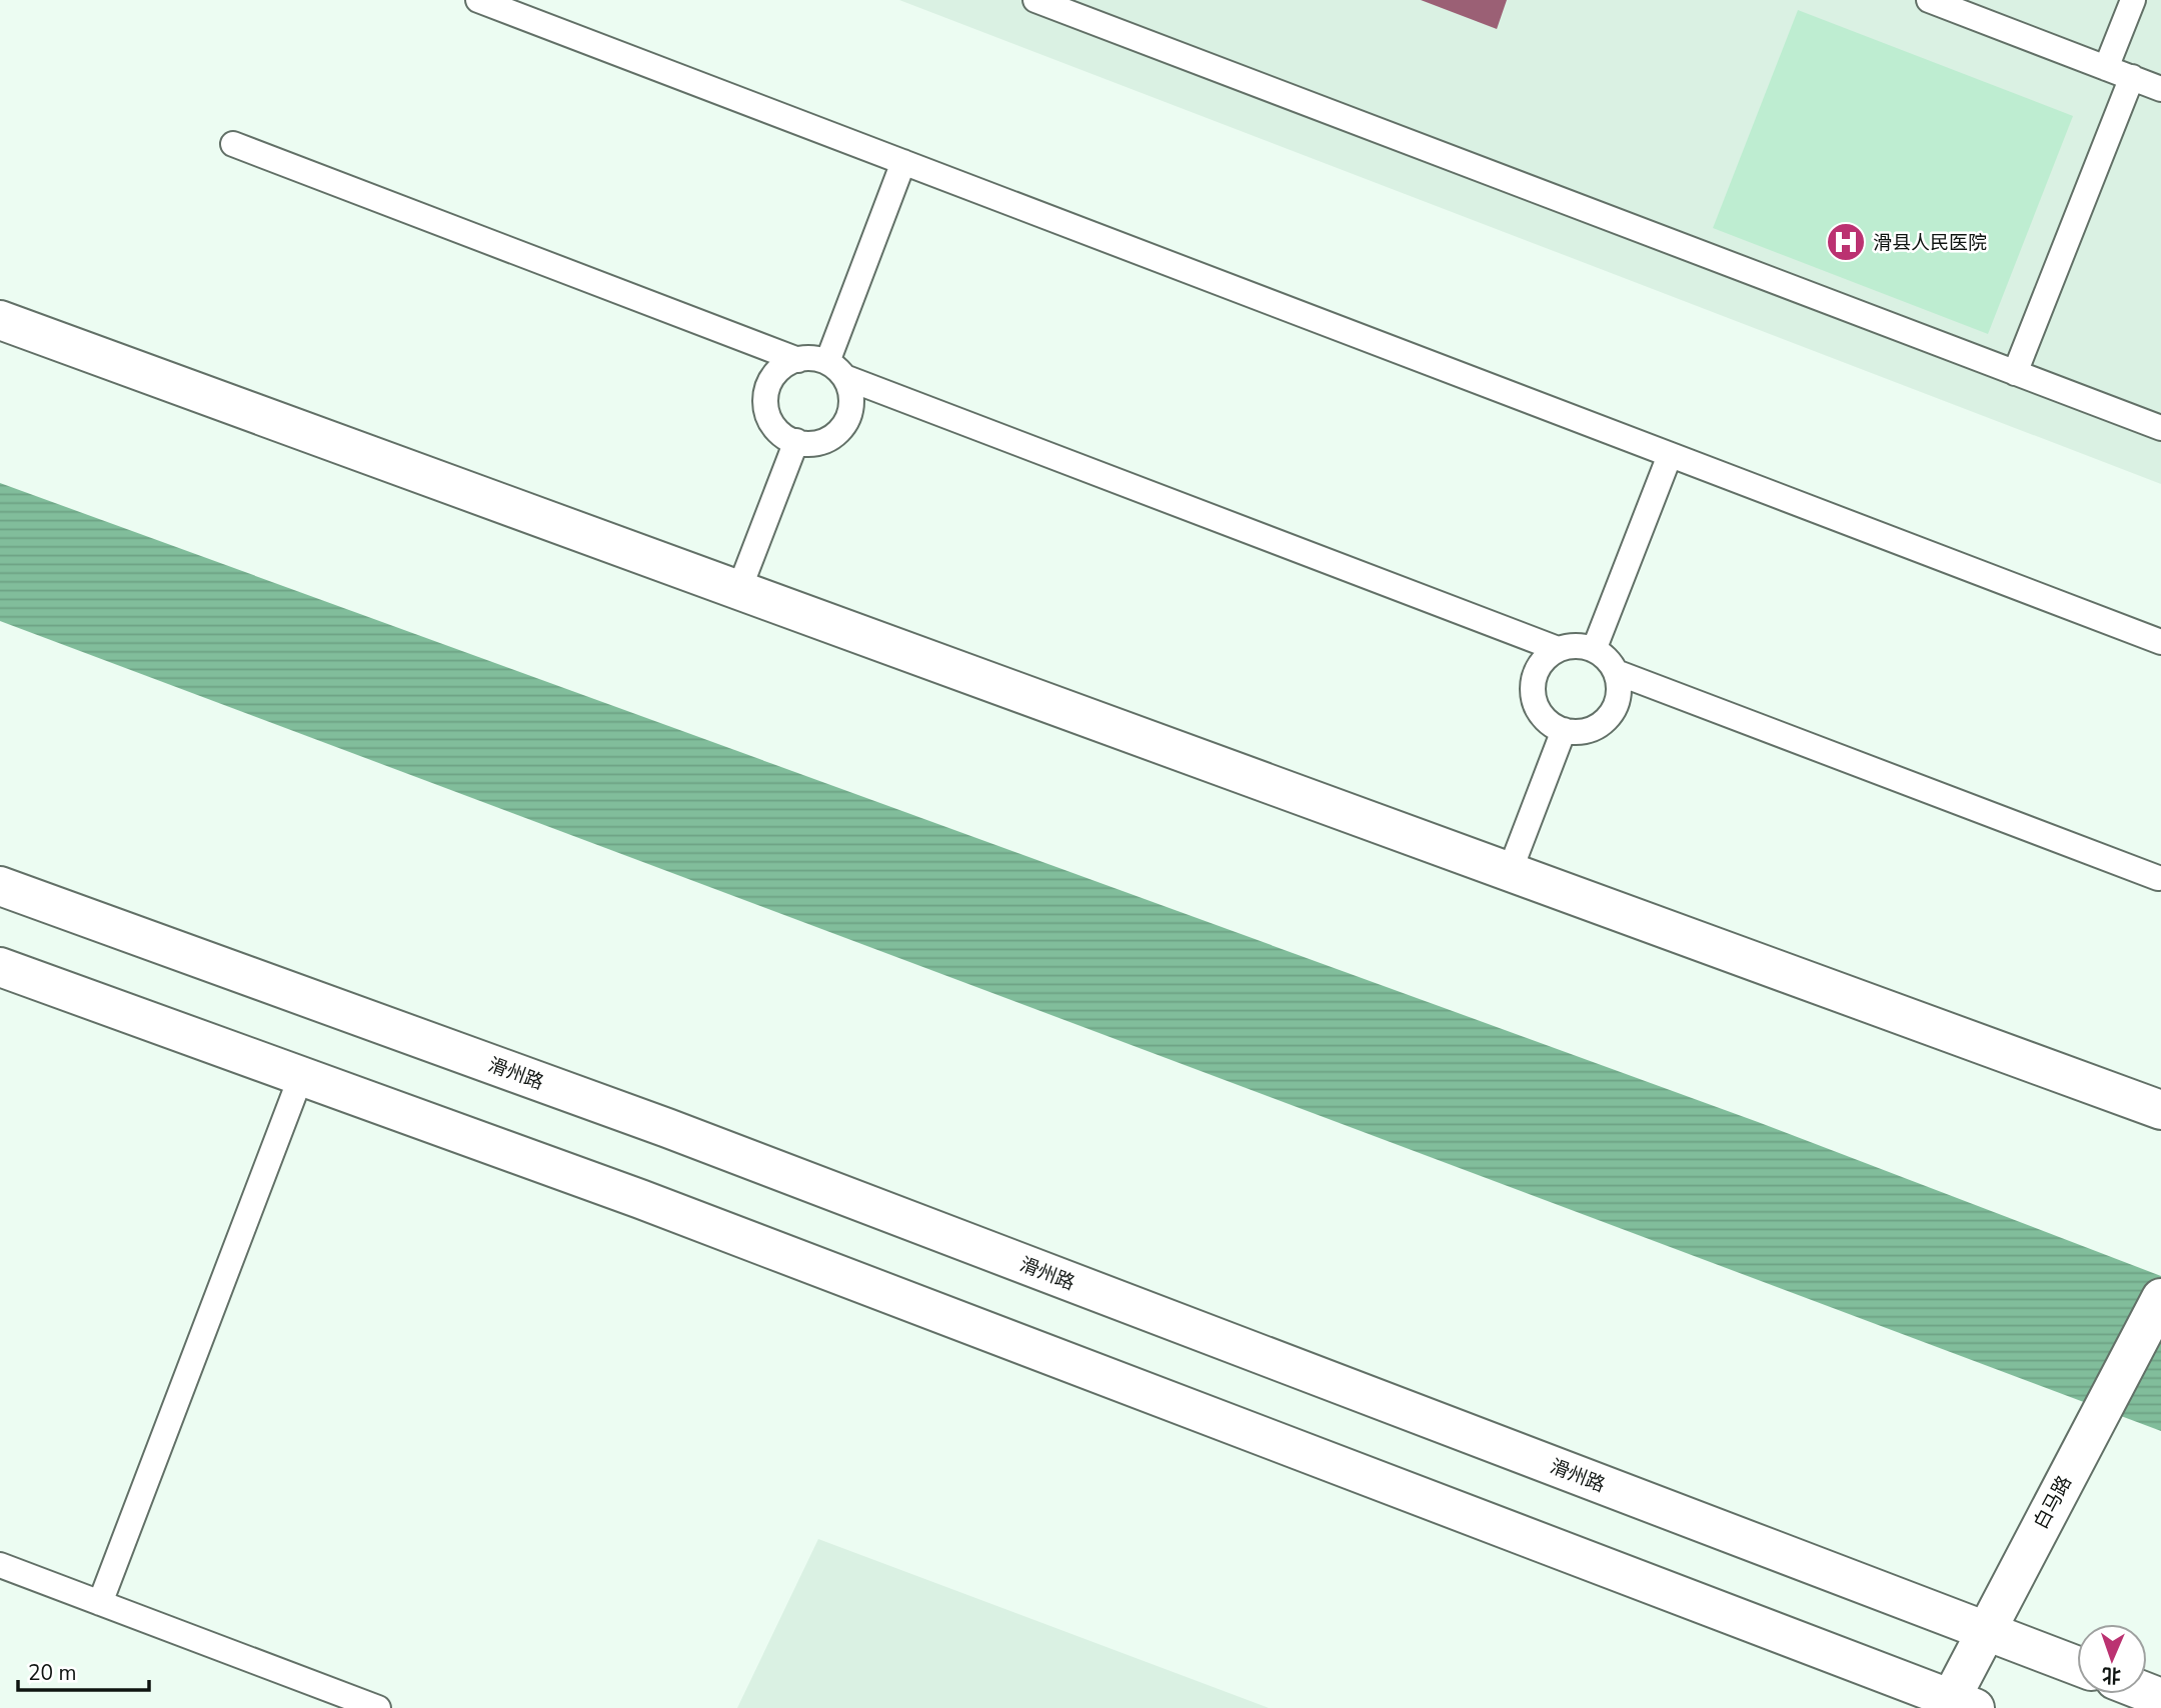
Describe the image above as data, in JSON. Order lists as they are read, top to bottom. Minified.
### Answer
{"streets":{"main road":["滑州路","白马路"]},"crossings":[["滑州路","白马路"]],"places":{"hospital":["滑县人民医院"]},"scale_bar":"20 m","north":"bottom"}
